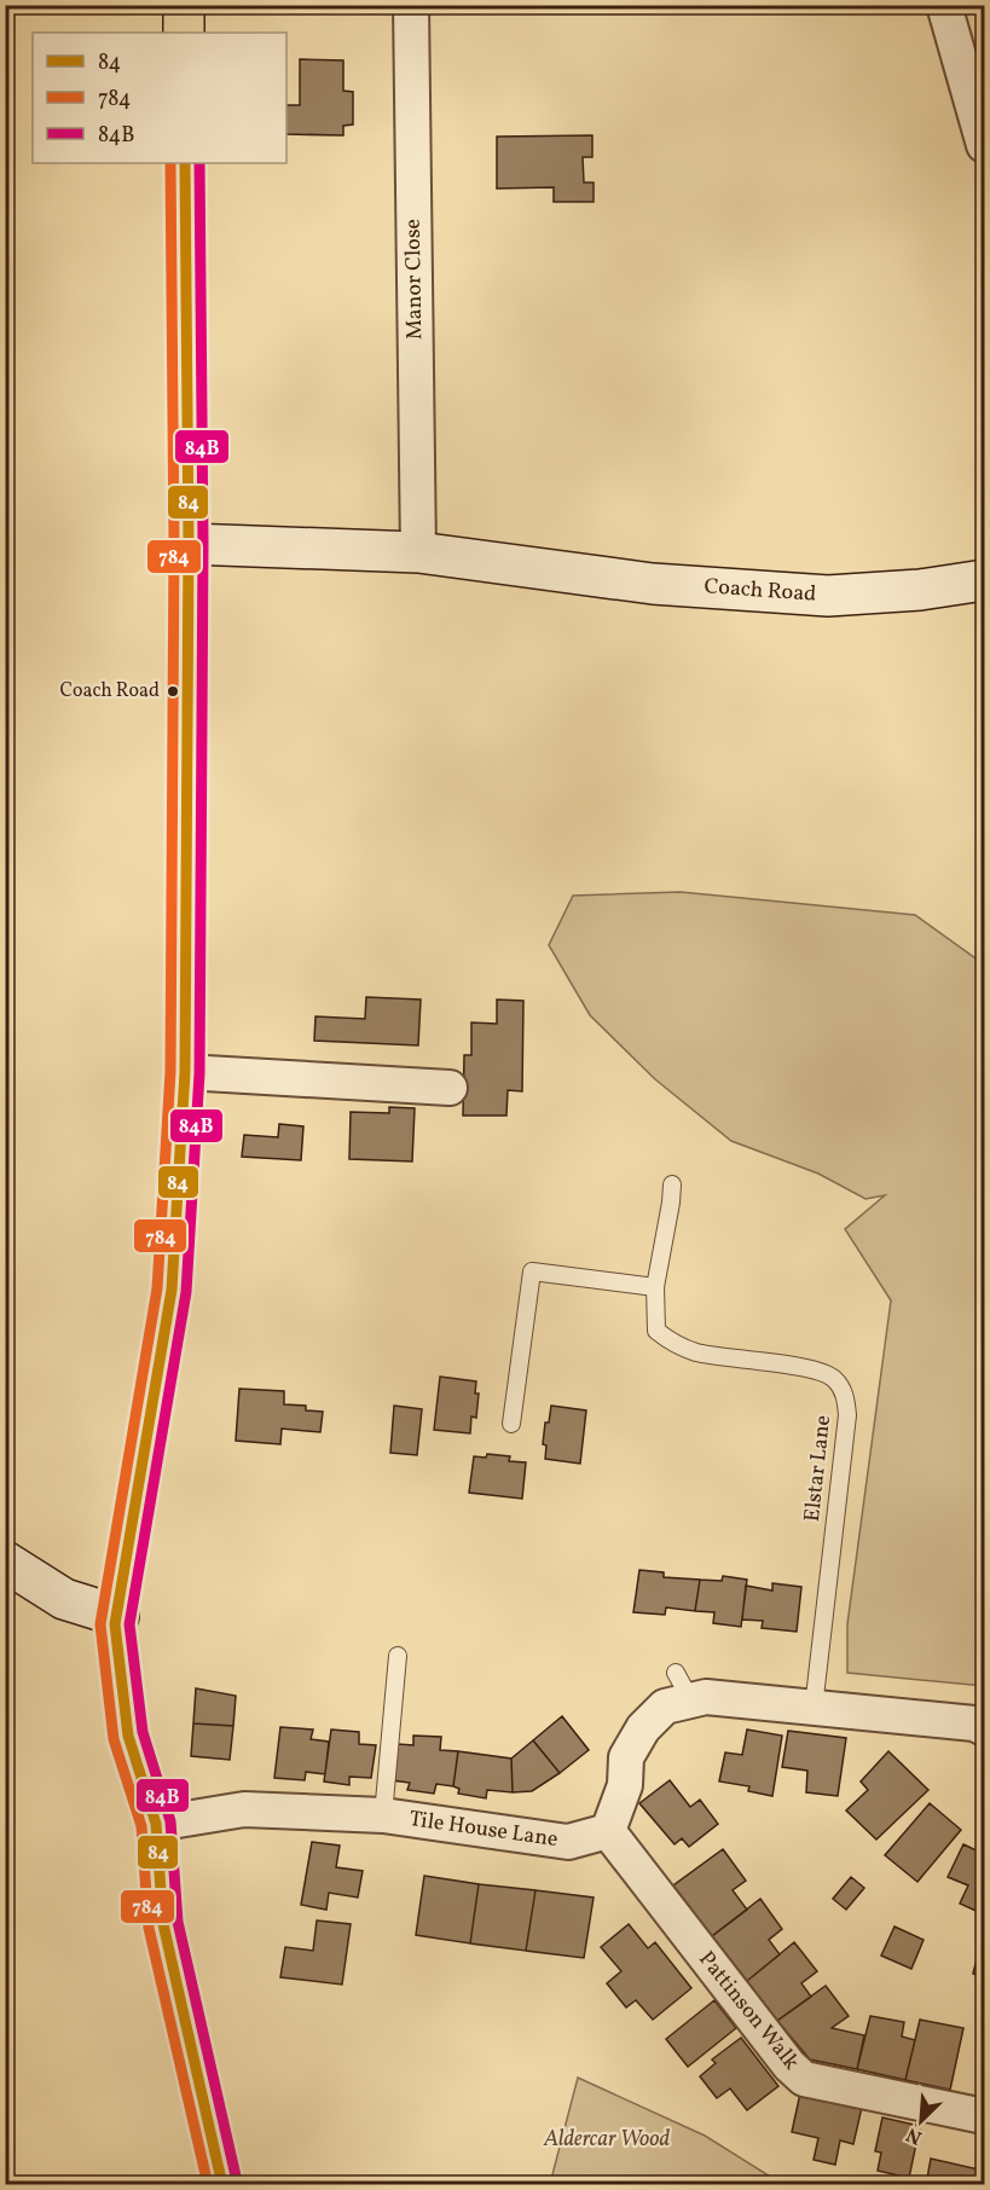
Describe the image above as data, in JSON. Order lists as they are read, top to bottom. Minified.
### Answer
{"streets":{"street":["Manor Close","Coach Road","Tile House Lane","Pattinson Walk"],"lane":["Elstar Lane"]},"crossings":[["Manor Close","Coach Road"],["Tile House Lane","Pattinson Walk"]],"parks":["Aldercar Wood"],"places":["Coach Road"],"lines":["transit line 84","transit line 784","transit line 84B"],"legend":["84","784","84B"],"north":"bottom left"}
